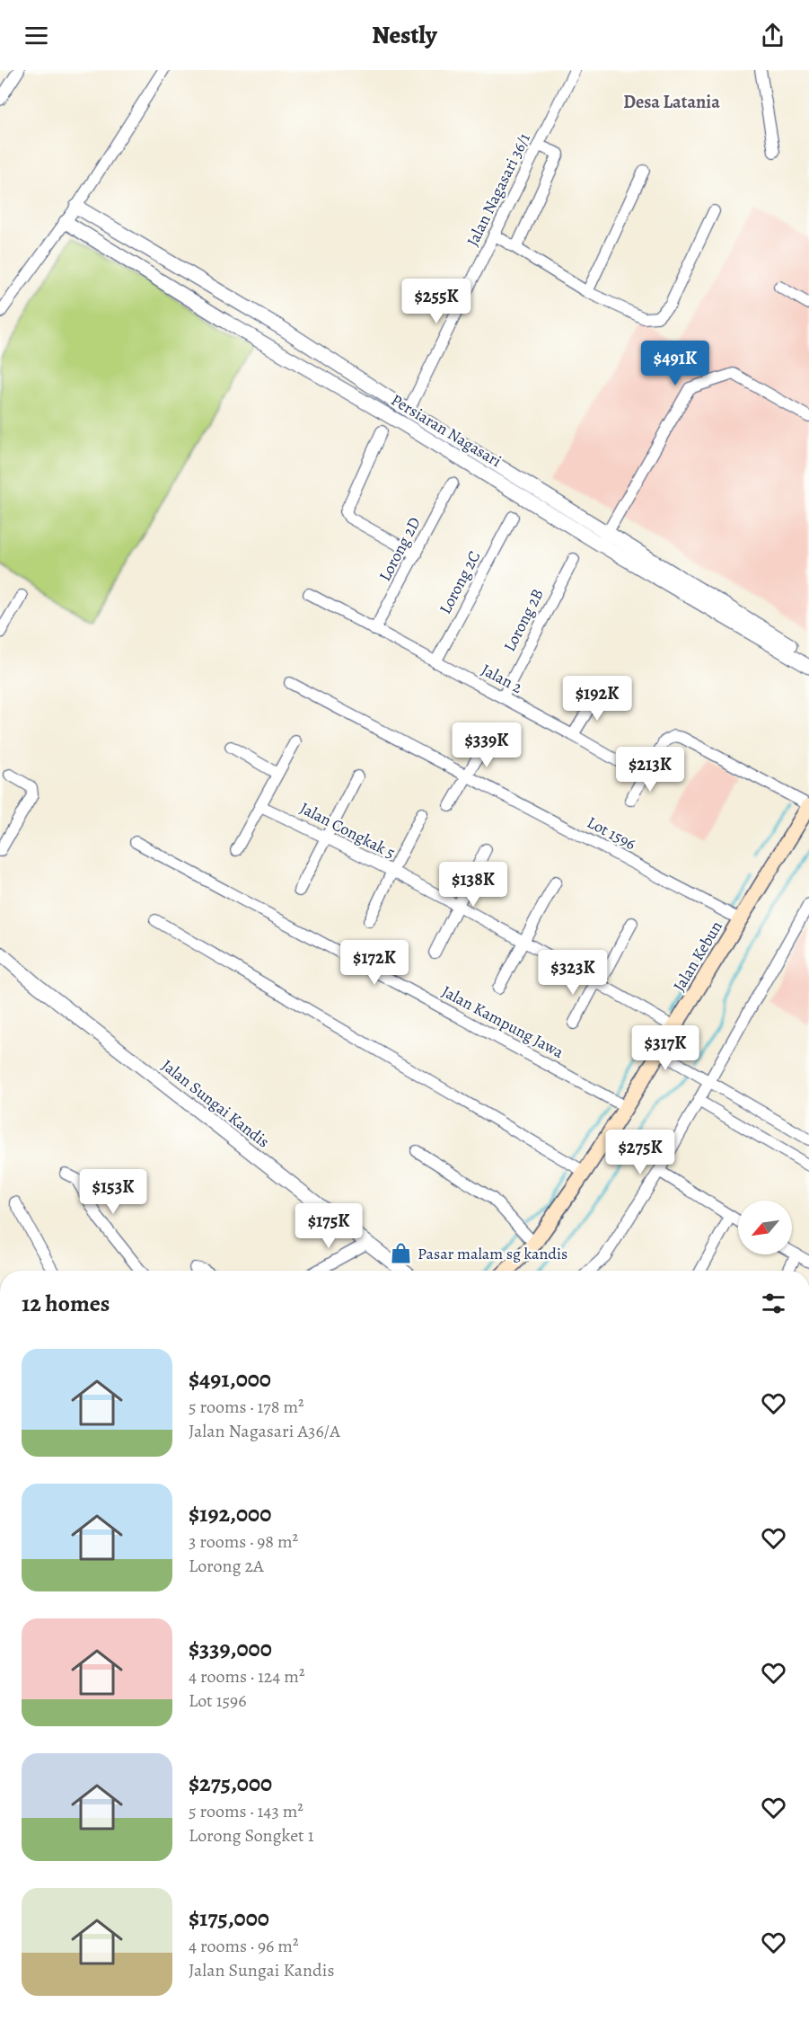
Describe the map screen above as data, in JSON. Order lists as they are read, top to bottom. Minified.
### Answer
{"streets":{"main road":["Jalan Kebun"],"street":["Jalan Nagasari 36/1","Persiaran Nagasari","Lorong 2D","Lorong 2C","Lorong 2B","Jalan 2","Jalan Congkak 5","Lot 1596","Jalan Kampung Jawa","Jalan Sungai Kandis"]},"crossings":[["Jalan Nagasari 36/1","Persiaran Nagasari"],["Lorong 2D","Jalan 2"],["Lorong 2C","Jalan 2"],["Lorong 2B","Jalan 2"],["Jalan Congkak 5","Jalan Kebun"],["Lot 1596","Jalan Kebun"],["Jalan Kebun","Jalan Kampung Jawa"]],"districts":["Desa Latania"],"places":{"shop":["Pasar malam sg kandis"]},"north":"bottom left","page":{"header":"Nestly","price":["$255K","$491K","$192K","$339K","$213K","$138K","$172K","$323K","$317K","$275K","$153K","$175K"],"heading":"12 homes","list":[{"name":"$491,000","note":"5 rooms · 178 m² · Jalan Nagasari A36/A"},{"name":"$192,000","note":"3 rooms · 98 m² · Lorong 2A"},{"name":"$339,000","note":"4 rooms · 124 m² · Lot 1596"},{"name":"$275,000","note":"5 rooms · 143 m² · Lorong Songket 1"},{"name":"$175,000","note":"4 rooms · 96 m² · Jalan Sungai Kandis"}]}}
